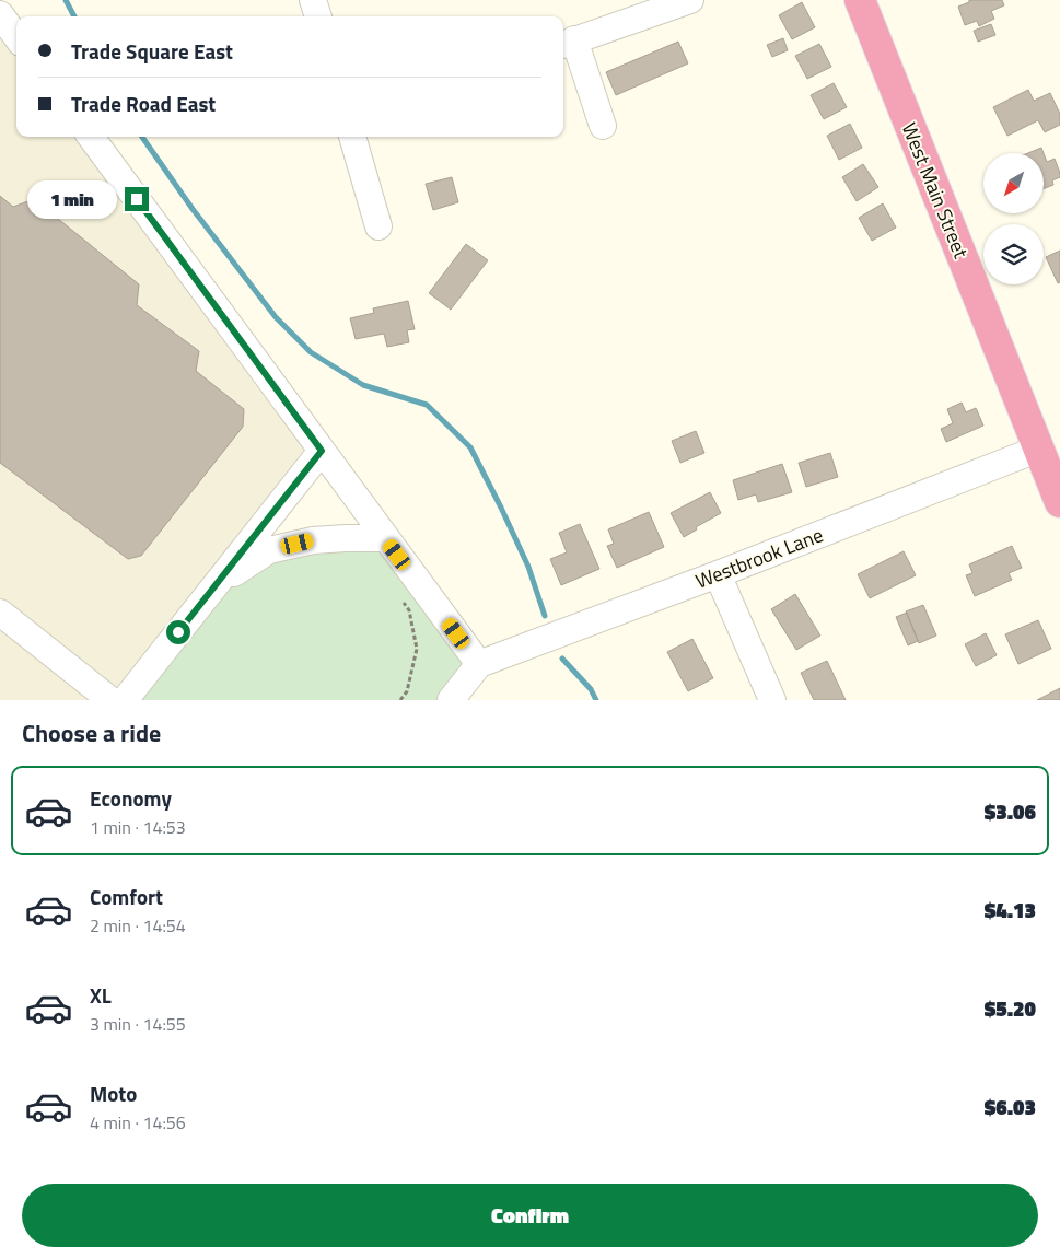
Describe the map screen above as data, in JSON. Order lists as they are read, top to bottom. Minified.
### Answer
{"streets":{"main road":["West Main Street"],"street":["Westbrook Lane"]},"crossings":[["West Main Street","Westbrook Lane"]],"north":"bottom left","page":{"banner":["Trade Square East","Trade Road East"],"bubble":"1 min","heading":"Choose a ride","list":[{"name":"Economy","note":"1 min · 14:53","value":"$3.06"},{"name":"Comfort","note":"2 min · 14:54","value":"$4.13"},{"name":"XL","note":"3 min · 14:55","value":"$5.20"},{"name":"Moto","note":"4 min · 14:56","value":"$6.03"}],"buttons":"Confirm"}}
